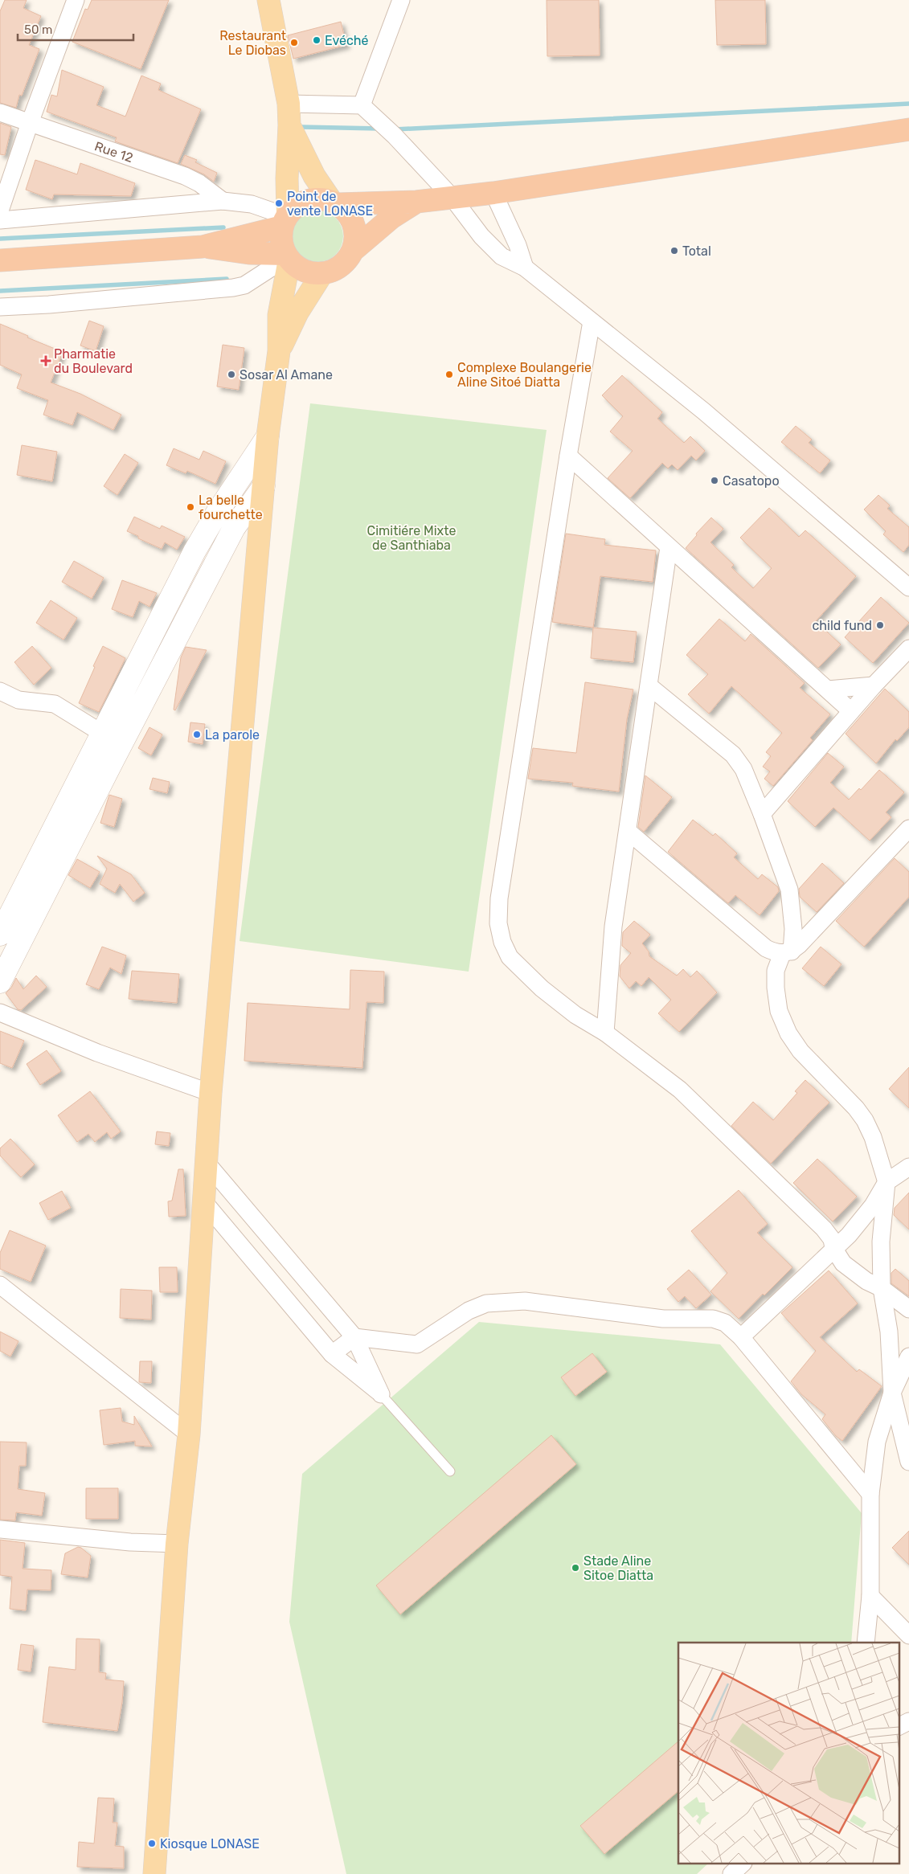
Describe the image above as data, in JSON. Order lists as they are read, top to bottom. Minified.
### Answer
{"streets":{"street":["Rue 12"]},"parks":["Cimitiére Mixte de Santhiaba"],"places":{"other":["Evéché","Restaurant Le Diobas","Point de vente LONASE","Total","Sosar Al Amane","Complexe Boulangerie Aline Sitoé Diatta","Casatopo","La belle fourchette","child fund","La parole","Stade Aline Sitoe Diatta","Kiosque LONASE"],"health":["Pharmatie du Boulevard"]},"scale_bar":"50 m"}
